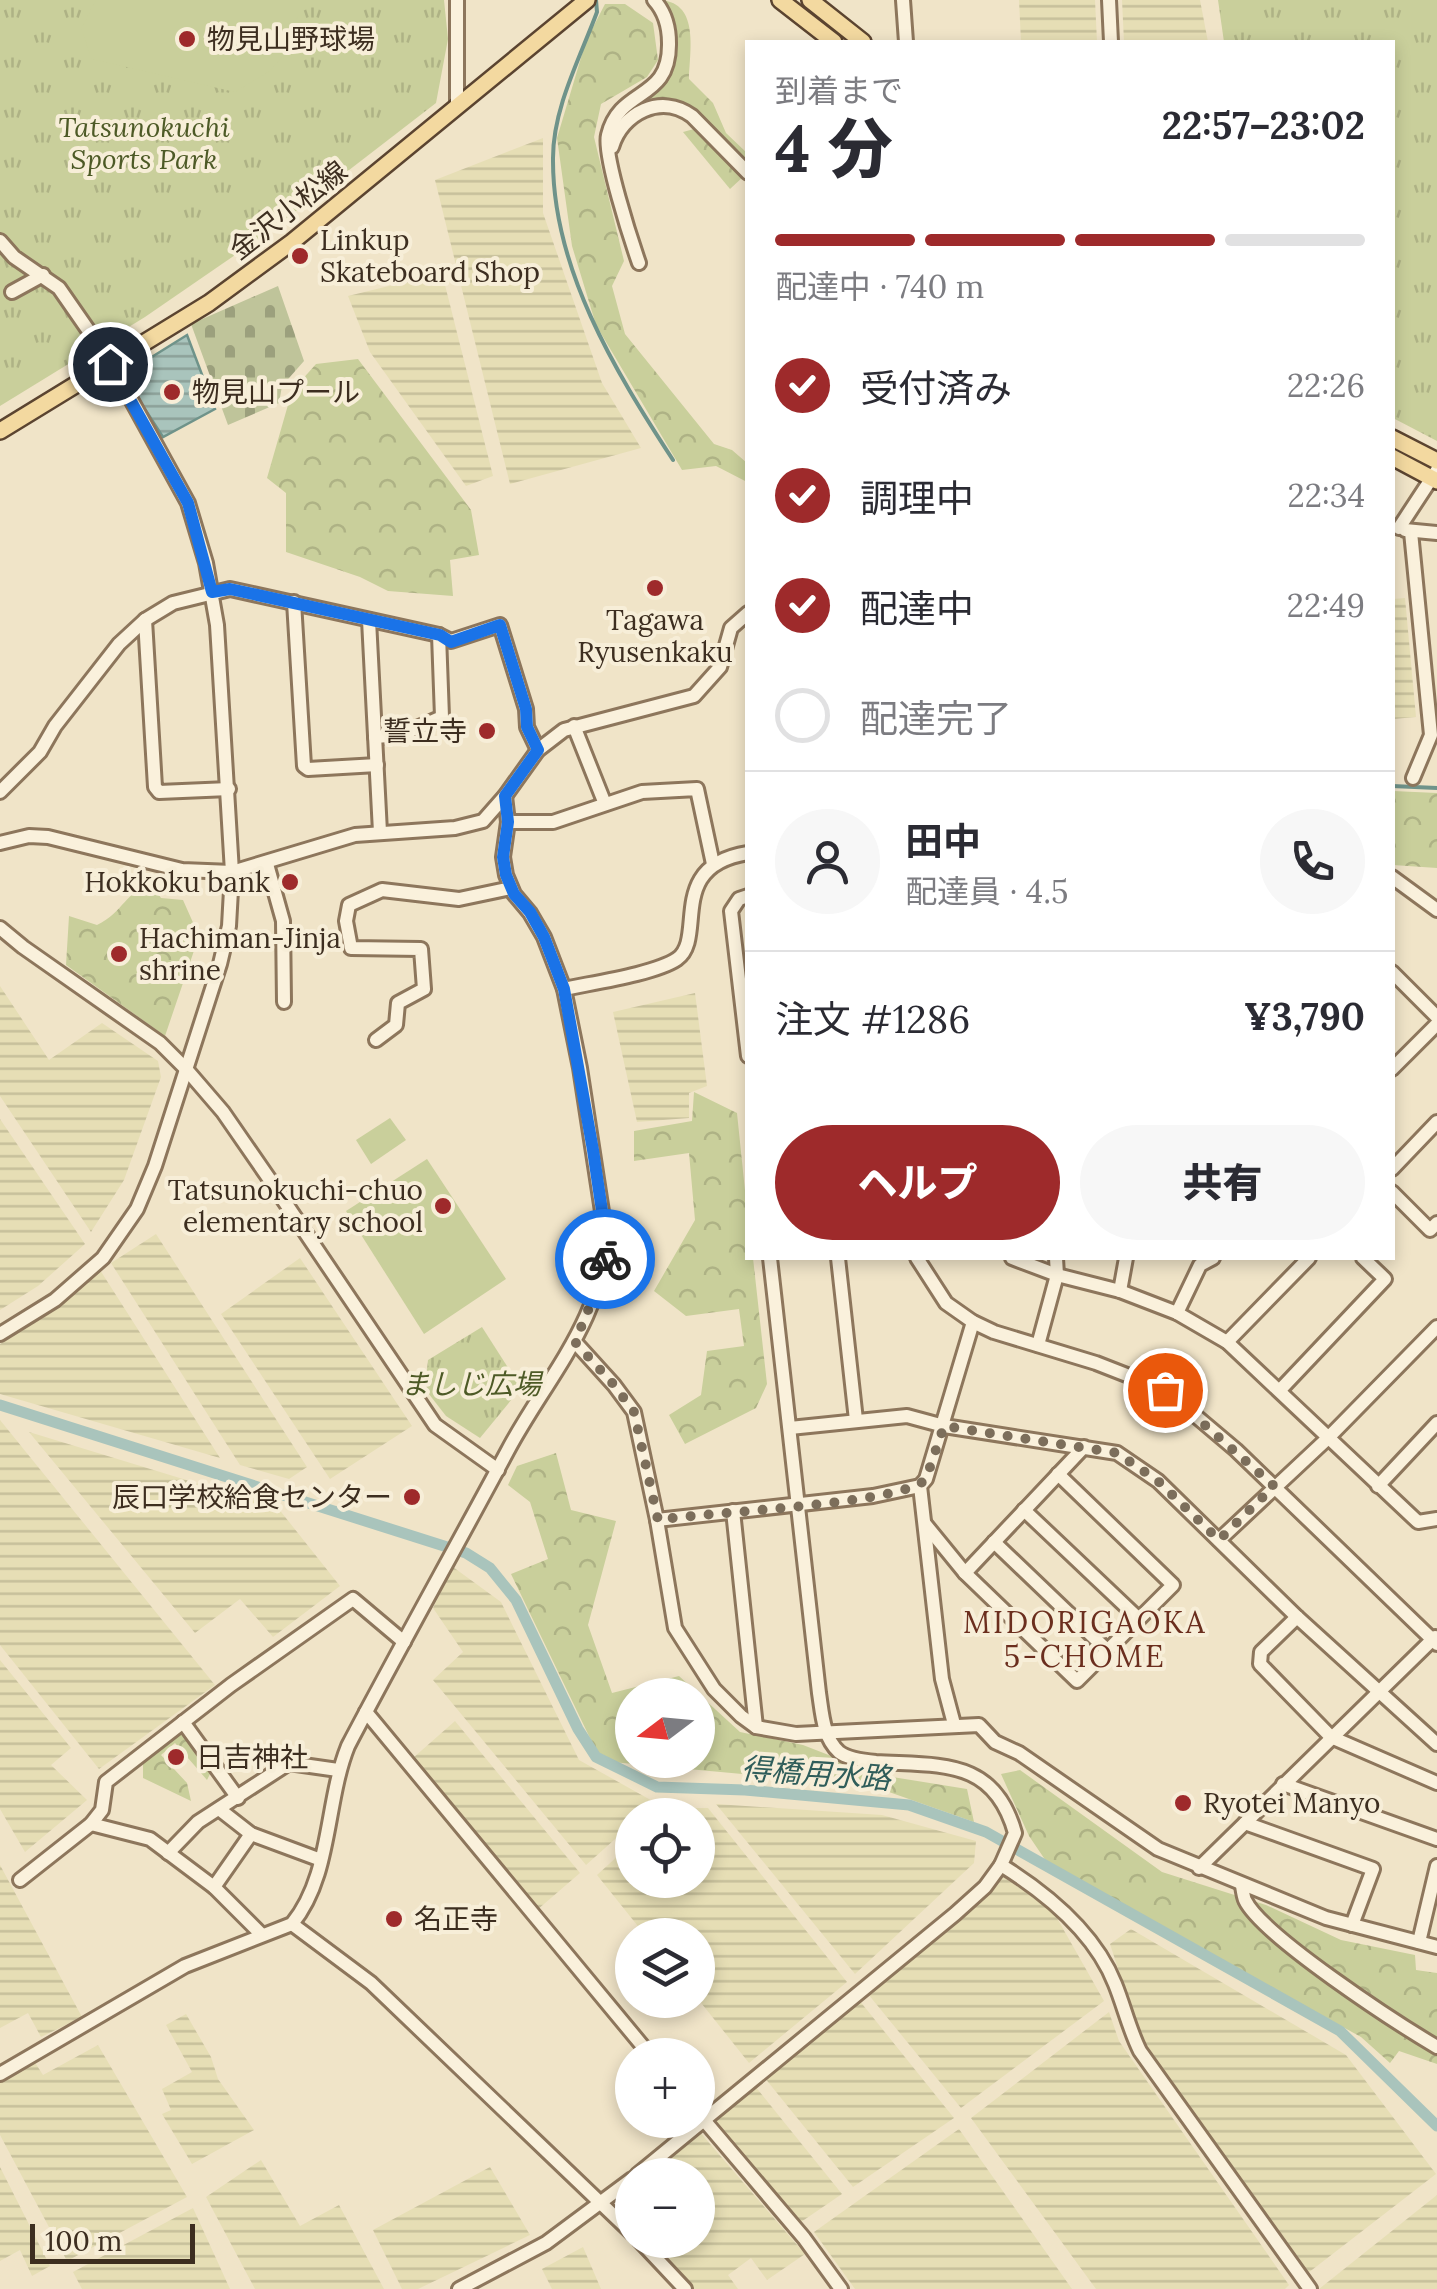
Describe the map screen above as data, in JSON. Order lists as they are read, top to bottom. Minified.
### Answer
{"streets":{"main road":["金沢小松線"]},"districts":["MIDORIGAOKA 5-CHOME"],"water":["得橋用水路"],"parks":["Tatsunokuchi Sports Park","ましじ広場"],"places":["物見山野球場","Linkup Skateboard Shop","物見山プール","Tagawa Ryusenkaku","誓立寺","Hokkoku bank","Hachiman-Jinja shrine","Tatsunokuchi-chuo elementary school","辰口学校給食センター","日吉神社","Ryotei Manyo","名正寺"],"scale_bar":"100 m","north":"left","page":{"heading":["4 分","到着まで","22:57–23:02"],"panel":["田中","配達員 · 4.5","注文 #1286","¥3,790"],"bar":"配達中 · 740 m","list":[["受付済み","22:26"],["調理中","22:34"],["配達中","22:49"],"配達完了"],"buttons":["ヘルプ","共有"],"map_buttons":["+","−"],"scale":"100 m"}}
